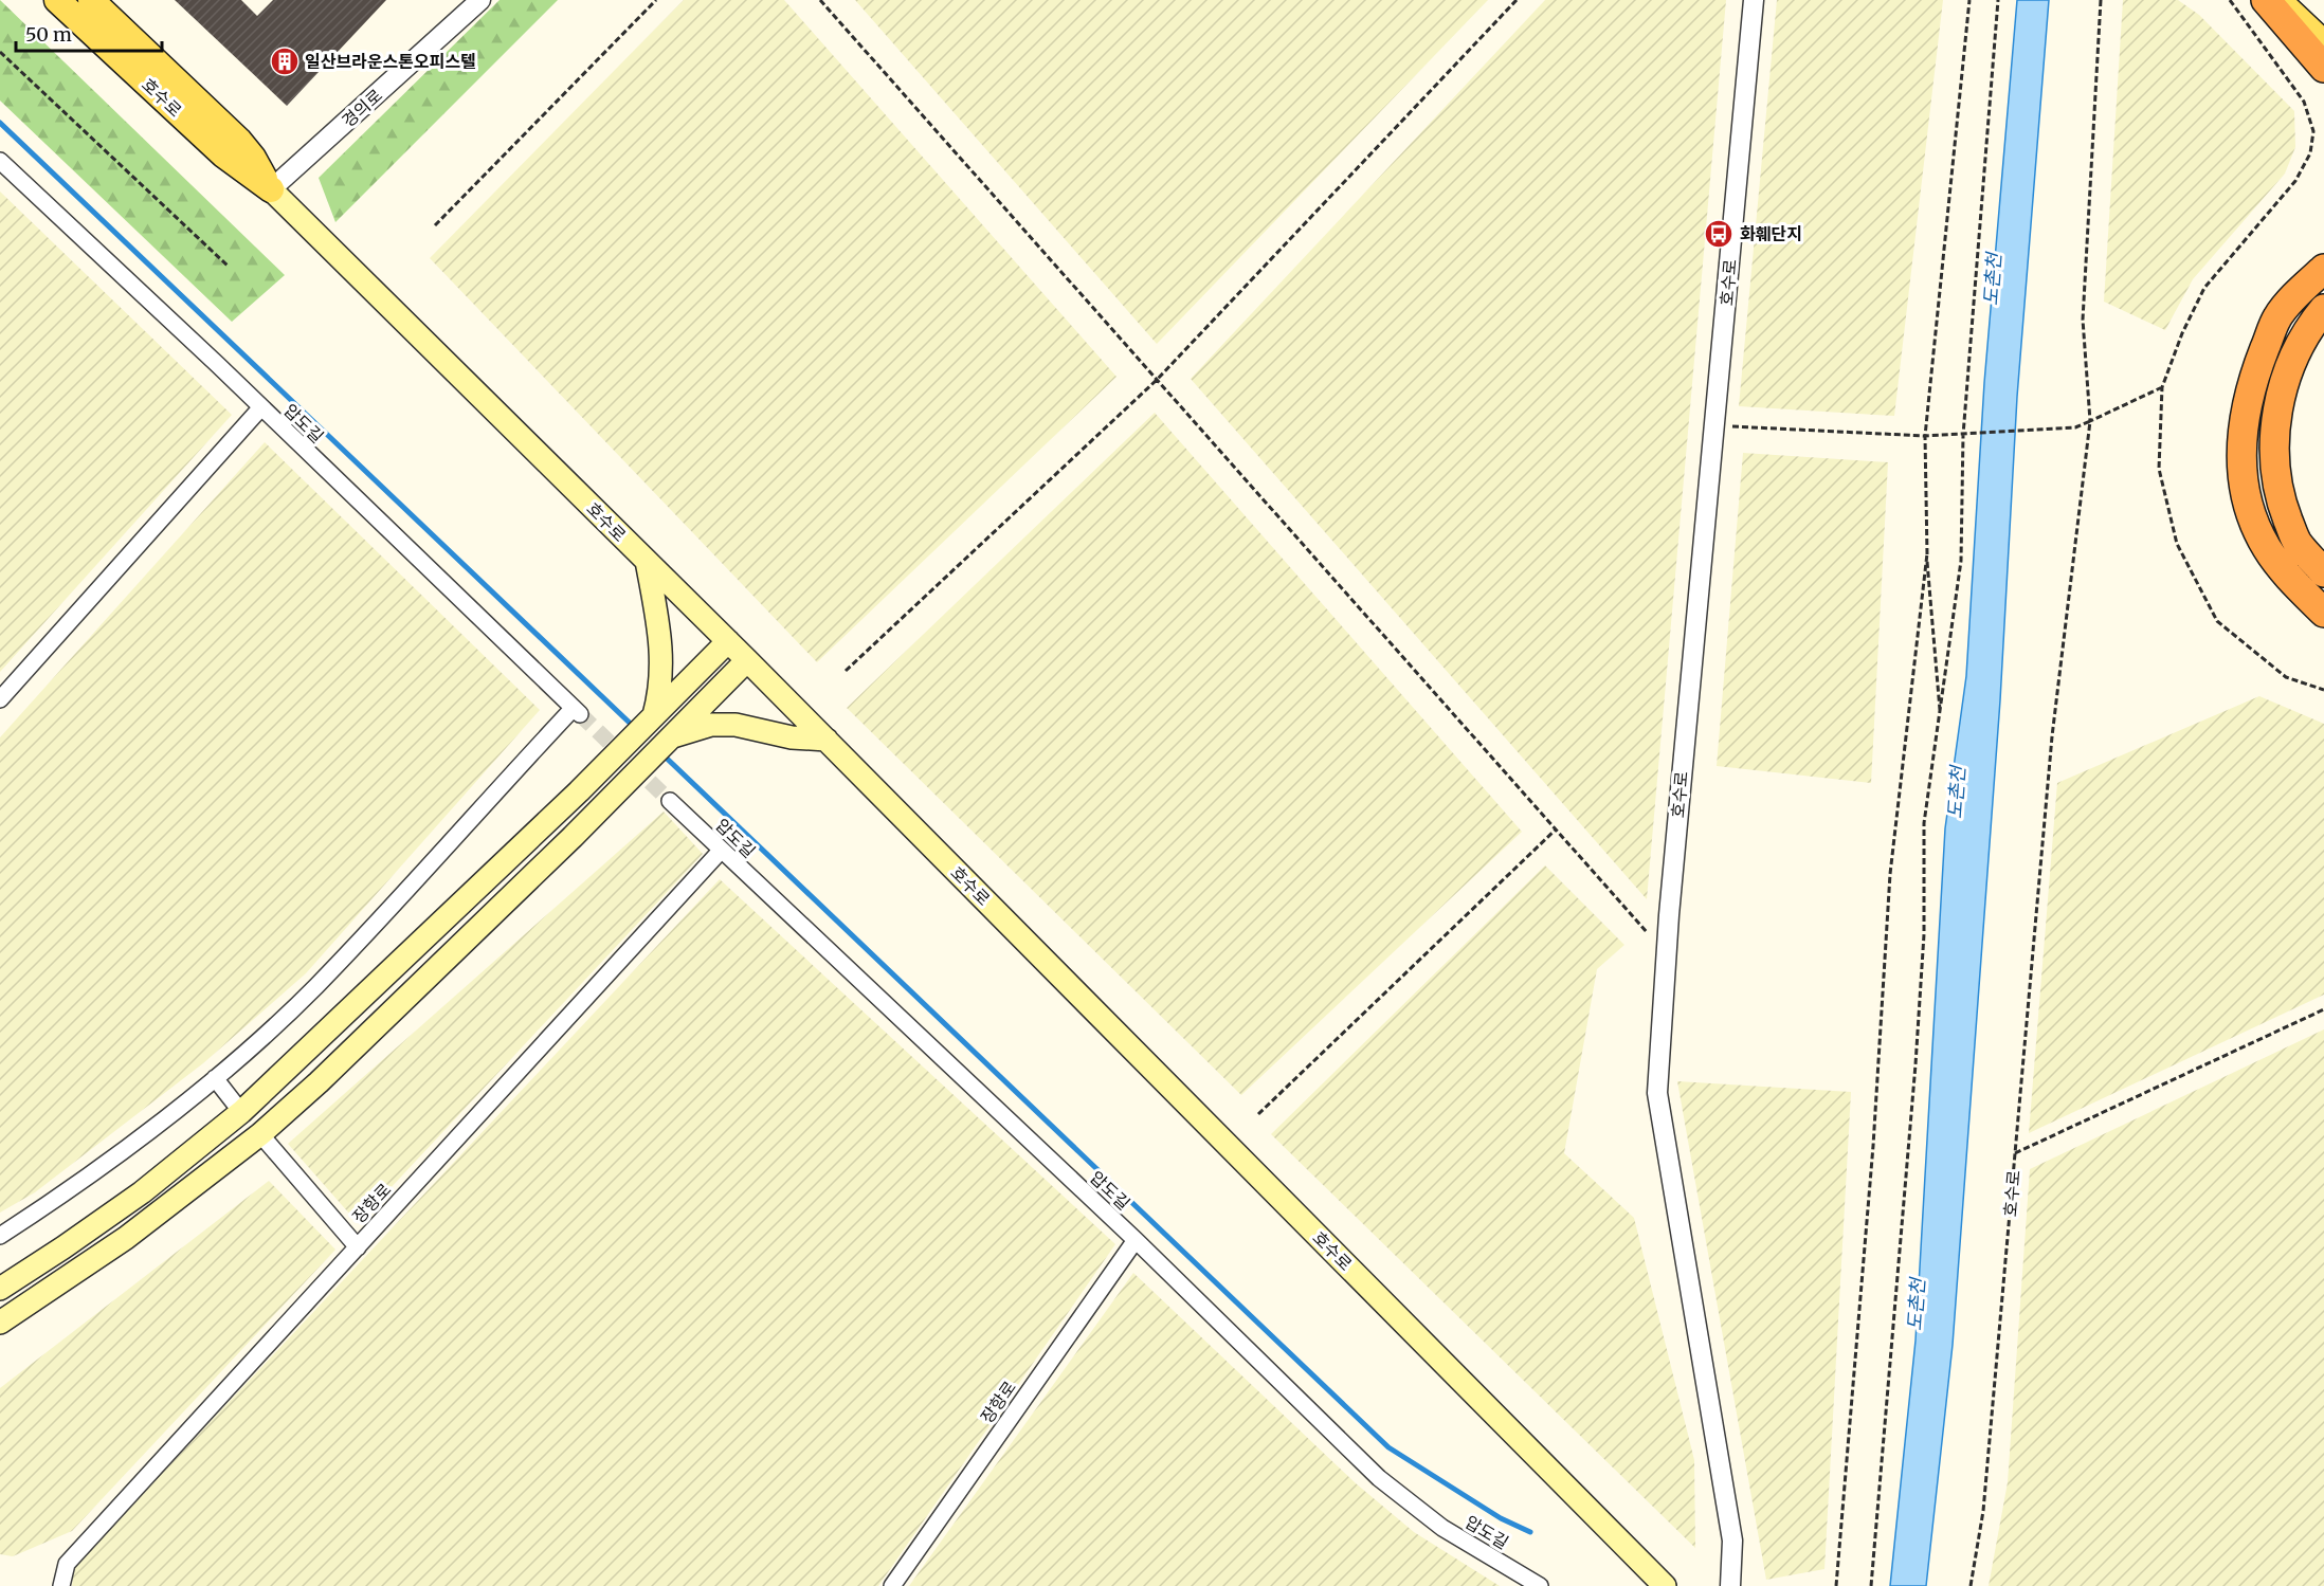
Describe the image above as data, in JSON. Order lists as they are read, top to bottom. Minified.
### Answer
{"streets":{"main road":["호수로"],"street":["경의로","압도길","장항로"]},"crossings":[["호수로","경의로"],["압도길","장항로"]],"water":["도촌천"],"places":{"building":["일산브라운스톤오피스텔"],"bus stop":["화훼단지"]},"scale_bar":"50 m"}
